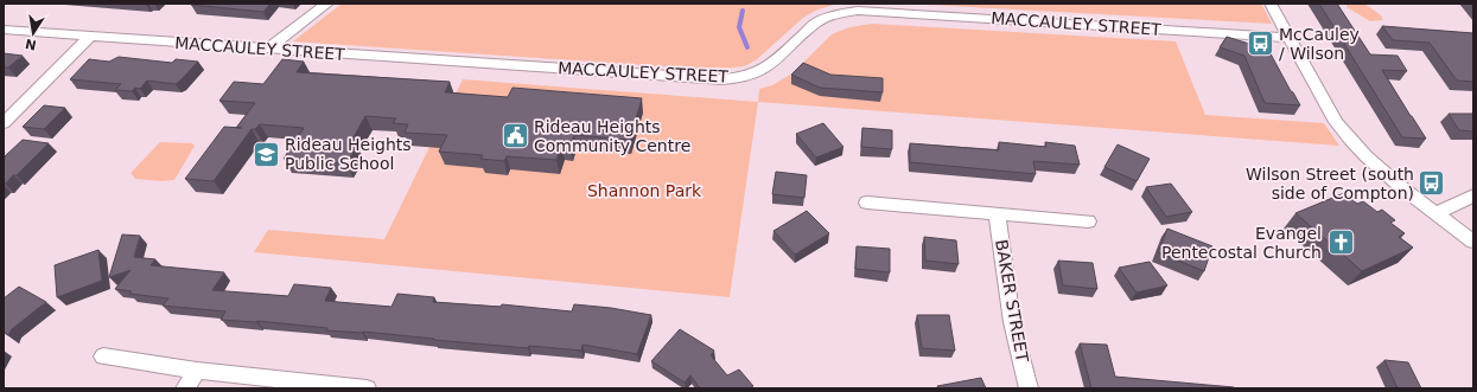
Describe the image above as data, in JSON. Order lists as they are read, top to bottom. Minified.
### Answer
{"streets":{"street":["MACCAULEY STREET","BAKER STREET"]},"parks":["Shannon Park"],"places":{"bus stop":["McCauley / Wilson","Wilson Street (south side of Compton)"],"public building":["Rideau Heights Community Centre"],"school or university":["Rideau Heights Public School"],"church":["Evangel Pentecostal Church"]},"north":"bottom"}
